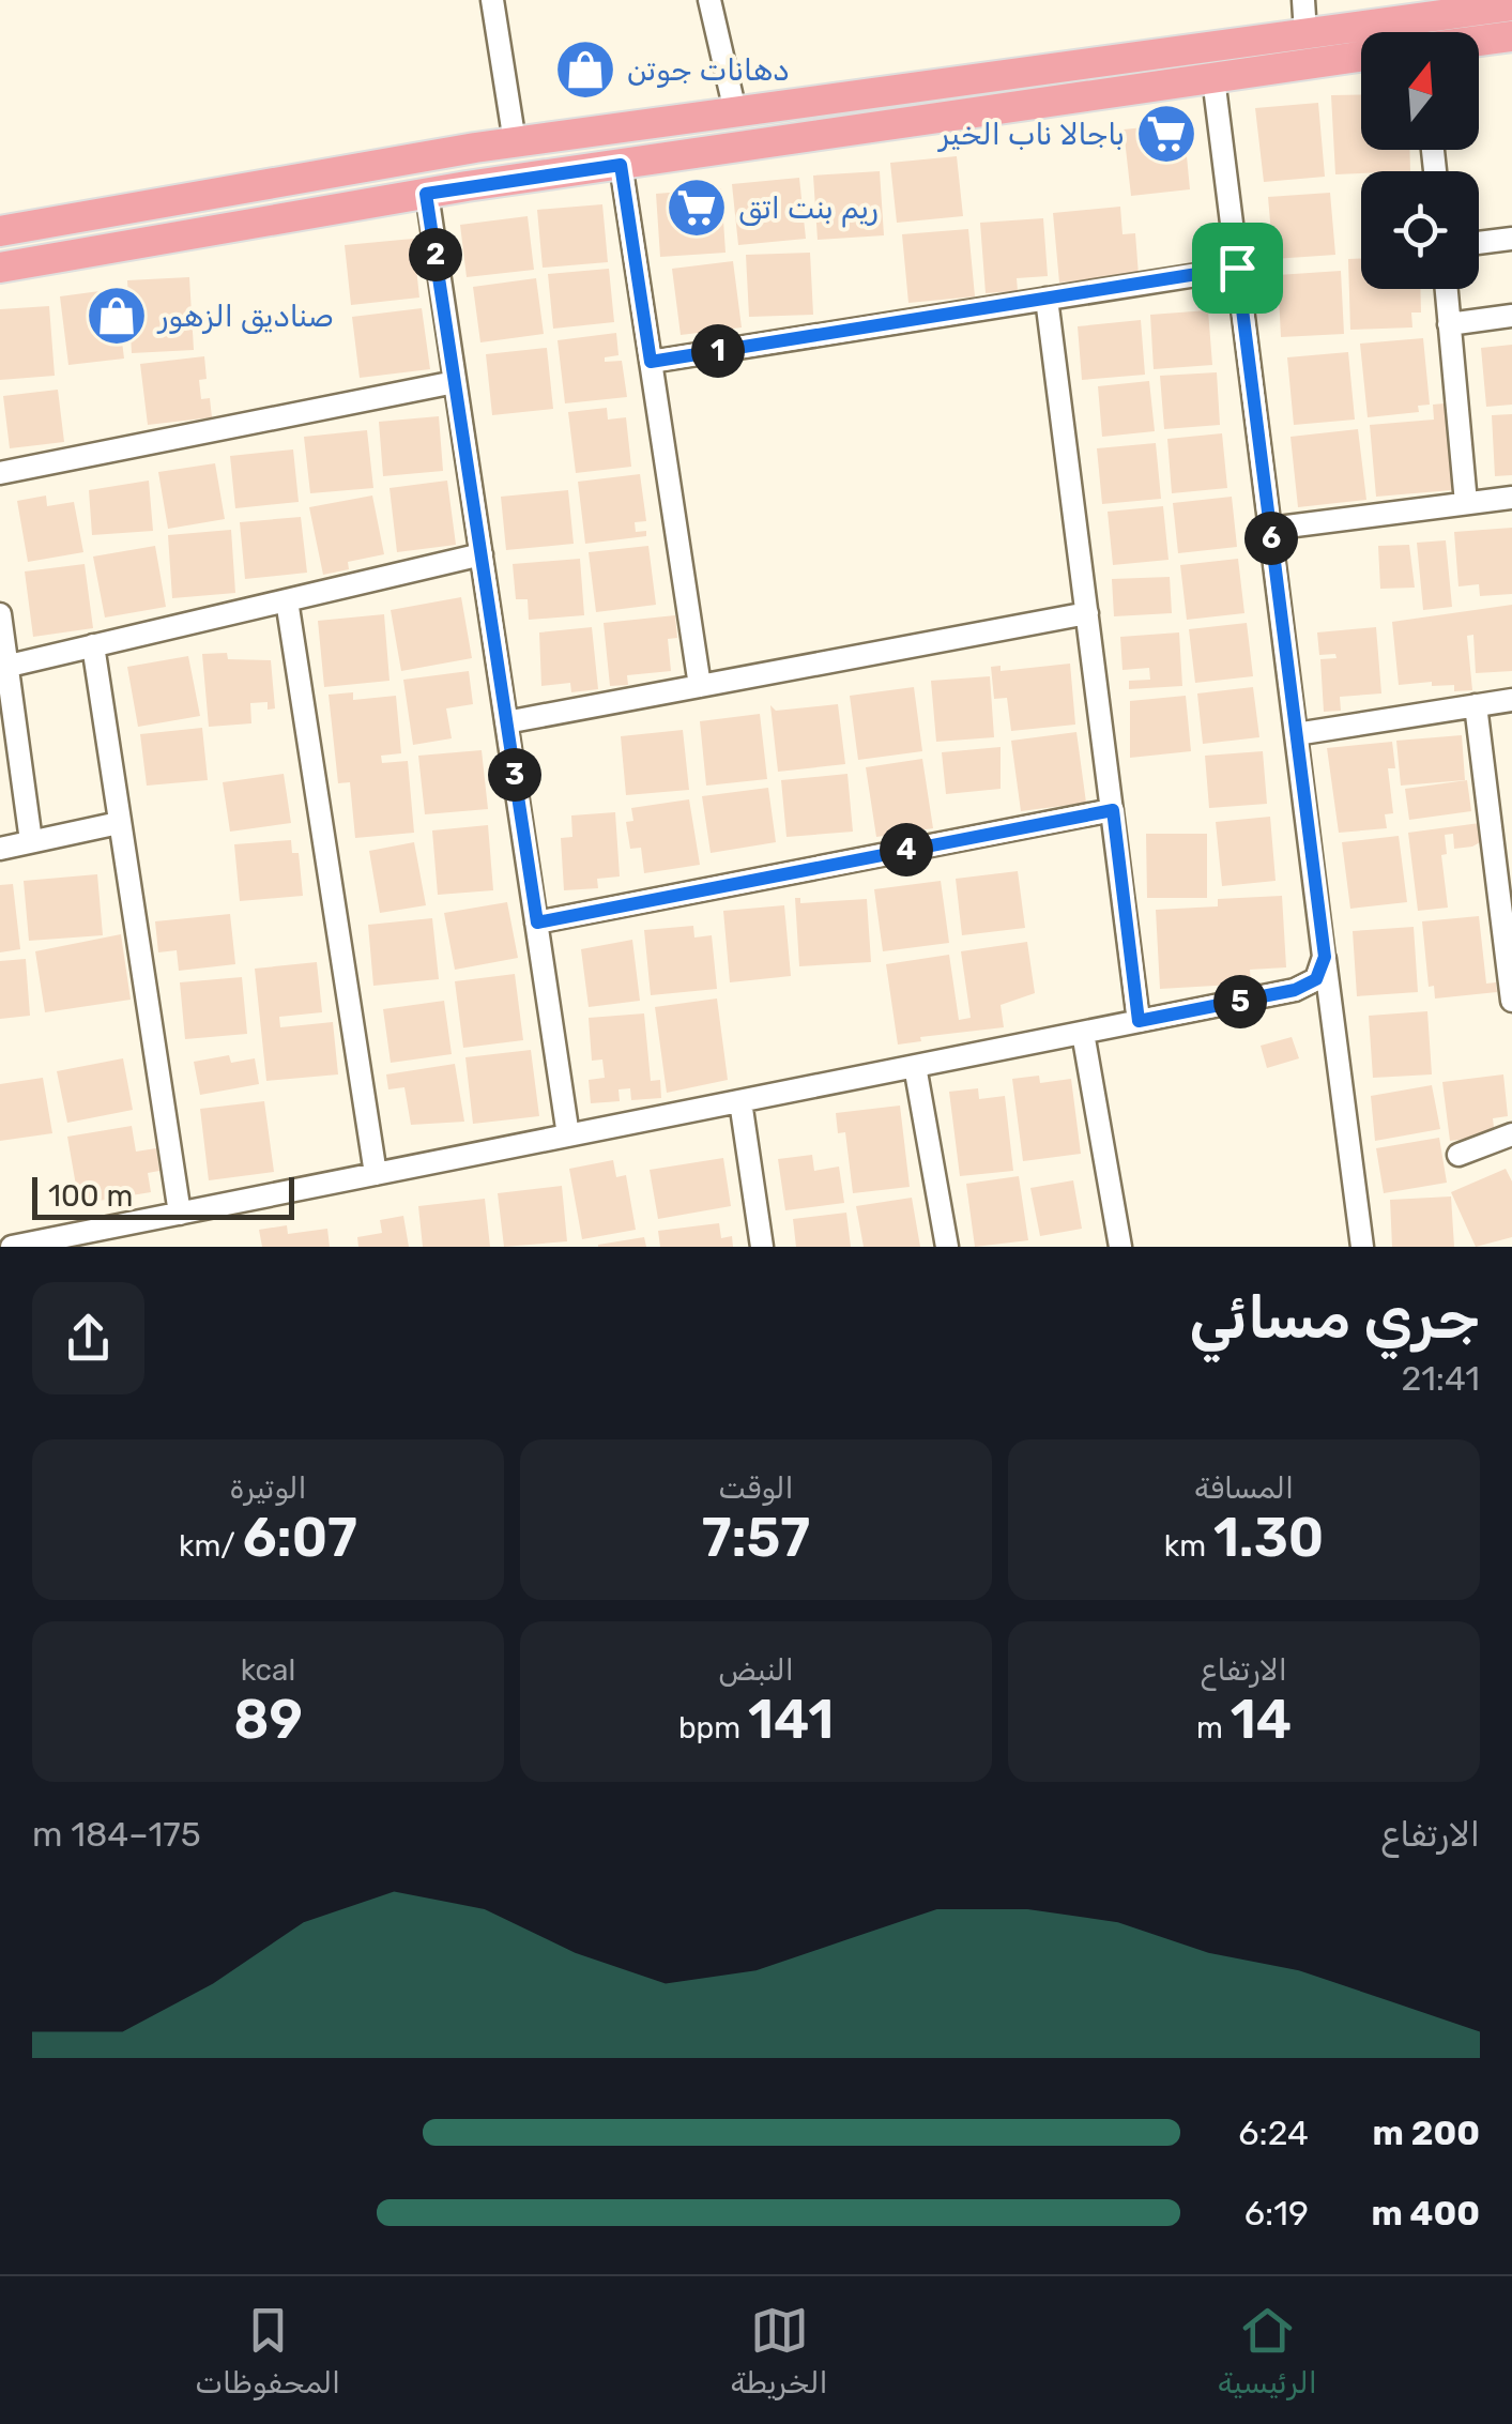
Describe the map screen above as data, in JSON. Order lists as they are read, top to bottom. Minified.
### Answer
{"places":{"shop":["دهانات جوتن","صناديق الزهور"],"supermarket":["باجالا ناب الخير","ريم بنت اتق"]},"scale_bar":"100 m","north":"top","page":{"pins":["2","1","6","3","4","5"],"scale":"100 m","heading":["جري مسائي","21:41"],"stats":[["المسافة","1.30 km"],["الوقت","7:57"],["الوتيرة","6:07 /km"],["الارتفاع","14 m"],["النبض","141 bpm"],["kcal","89"]],"chart":["الارتفاع","175–184 m"],"list":[{"name":"200 m","note":"6:24"},{"name":"400 m","note":"6:19"}],"tabs":["الرئيسية","الخريطة","المحفوظات"]}}
